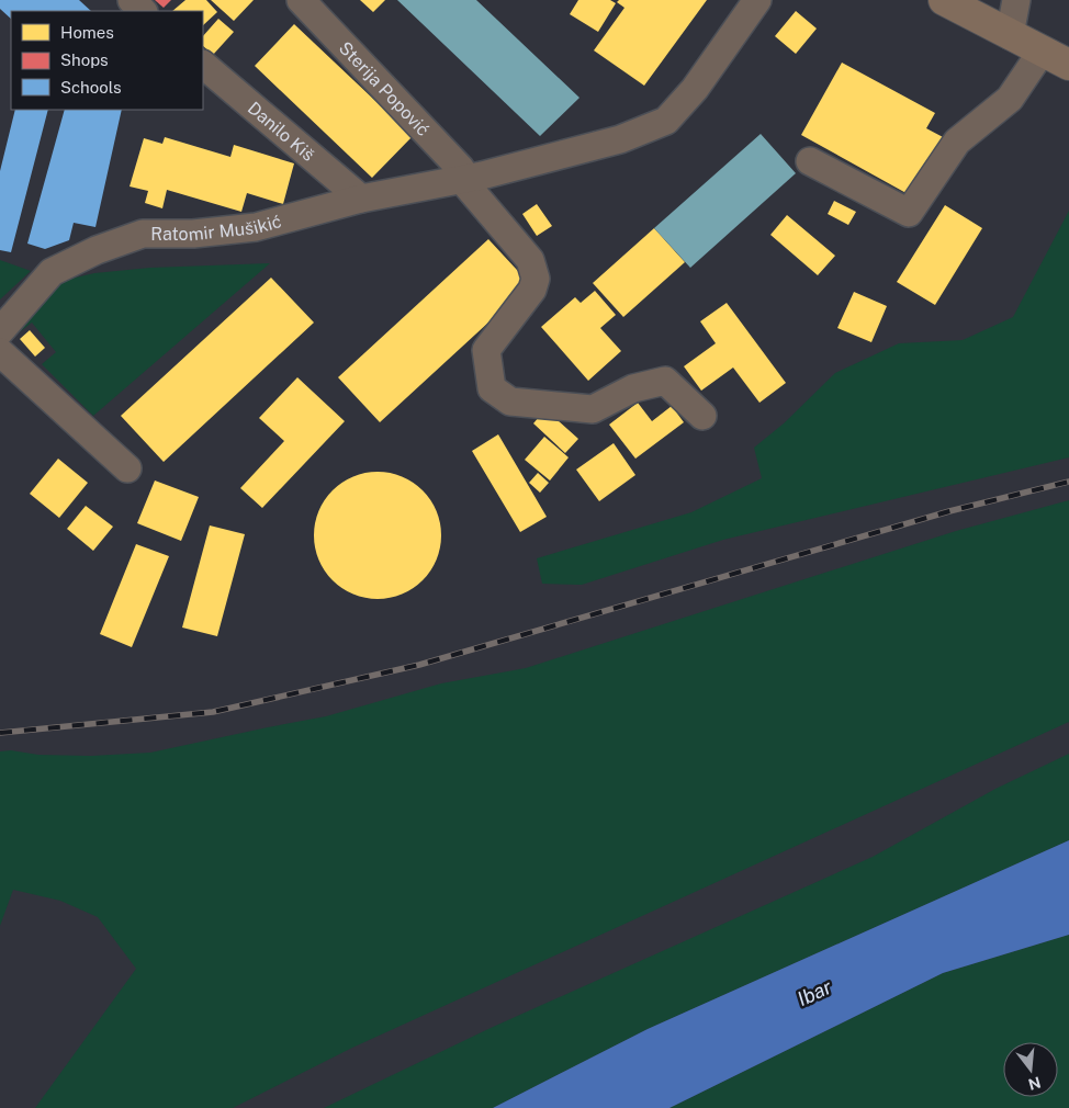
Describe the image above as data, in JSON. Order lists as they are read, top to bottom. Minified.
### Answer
{"streets":{"street":["Sterija Popović","Danilo Kiš","Ratomir Mušikić"]},"crossings":[["Sterija Popović","Ratomir Mušikić"],["Danilo Kiš","Ratomir Mušikić"]],"water":["Ibar"],"legend":["Homes","Shops","Schools"],"north":"bottom"}
